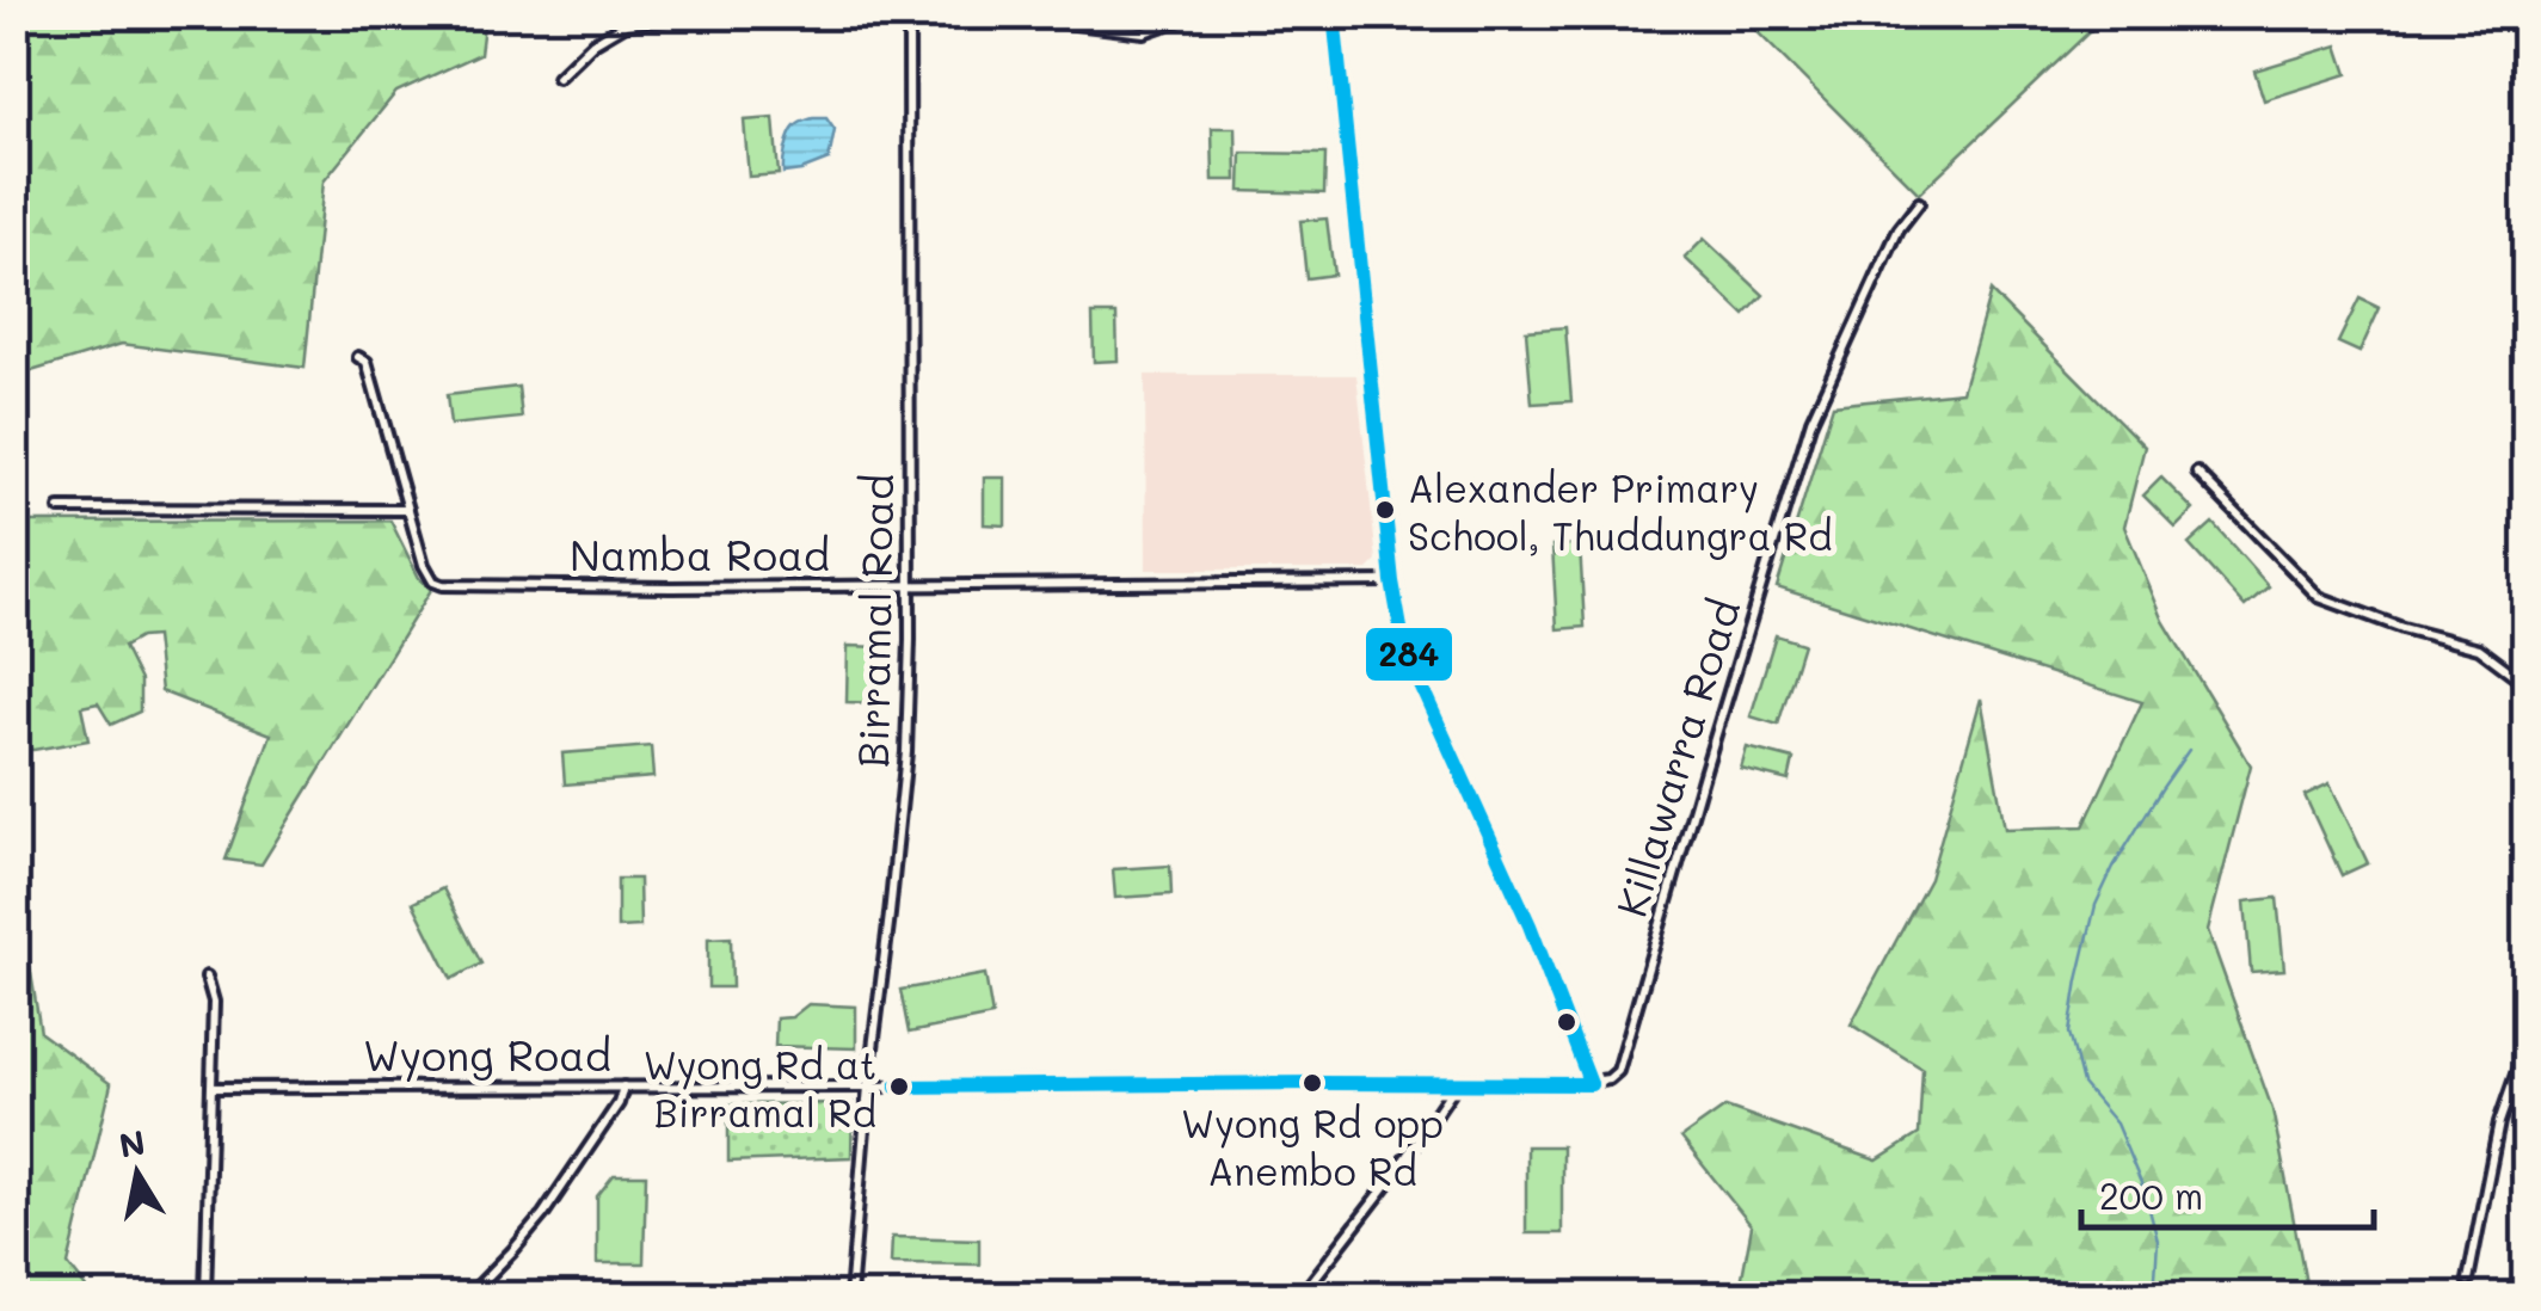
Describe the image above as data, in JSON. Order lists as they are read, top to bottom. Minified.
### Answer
{"streets":{"street":["Namba Road","Birramal Road","Killawarra Road","Wyong Road"]},"crossings":[["Namba Road","Birramal Road"],["Birramal Road","Wyong Road"],["Killawarra Road","Wyong Road"]],"places":["Alexander Primary School, Thuddungra Rd","Wyong Rd opp Anembo Rd","Wyong Rd at Birramal Rd"],"lines":["transit line 284"],"scale_bar":"200 m","north":"top"}
